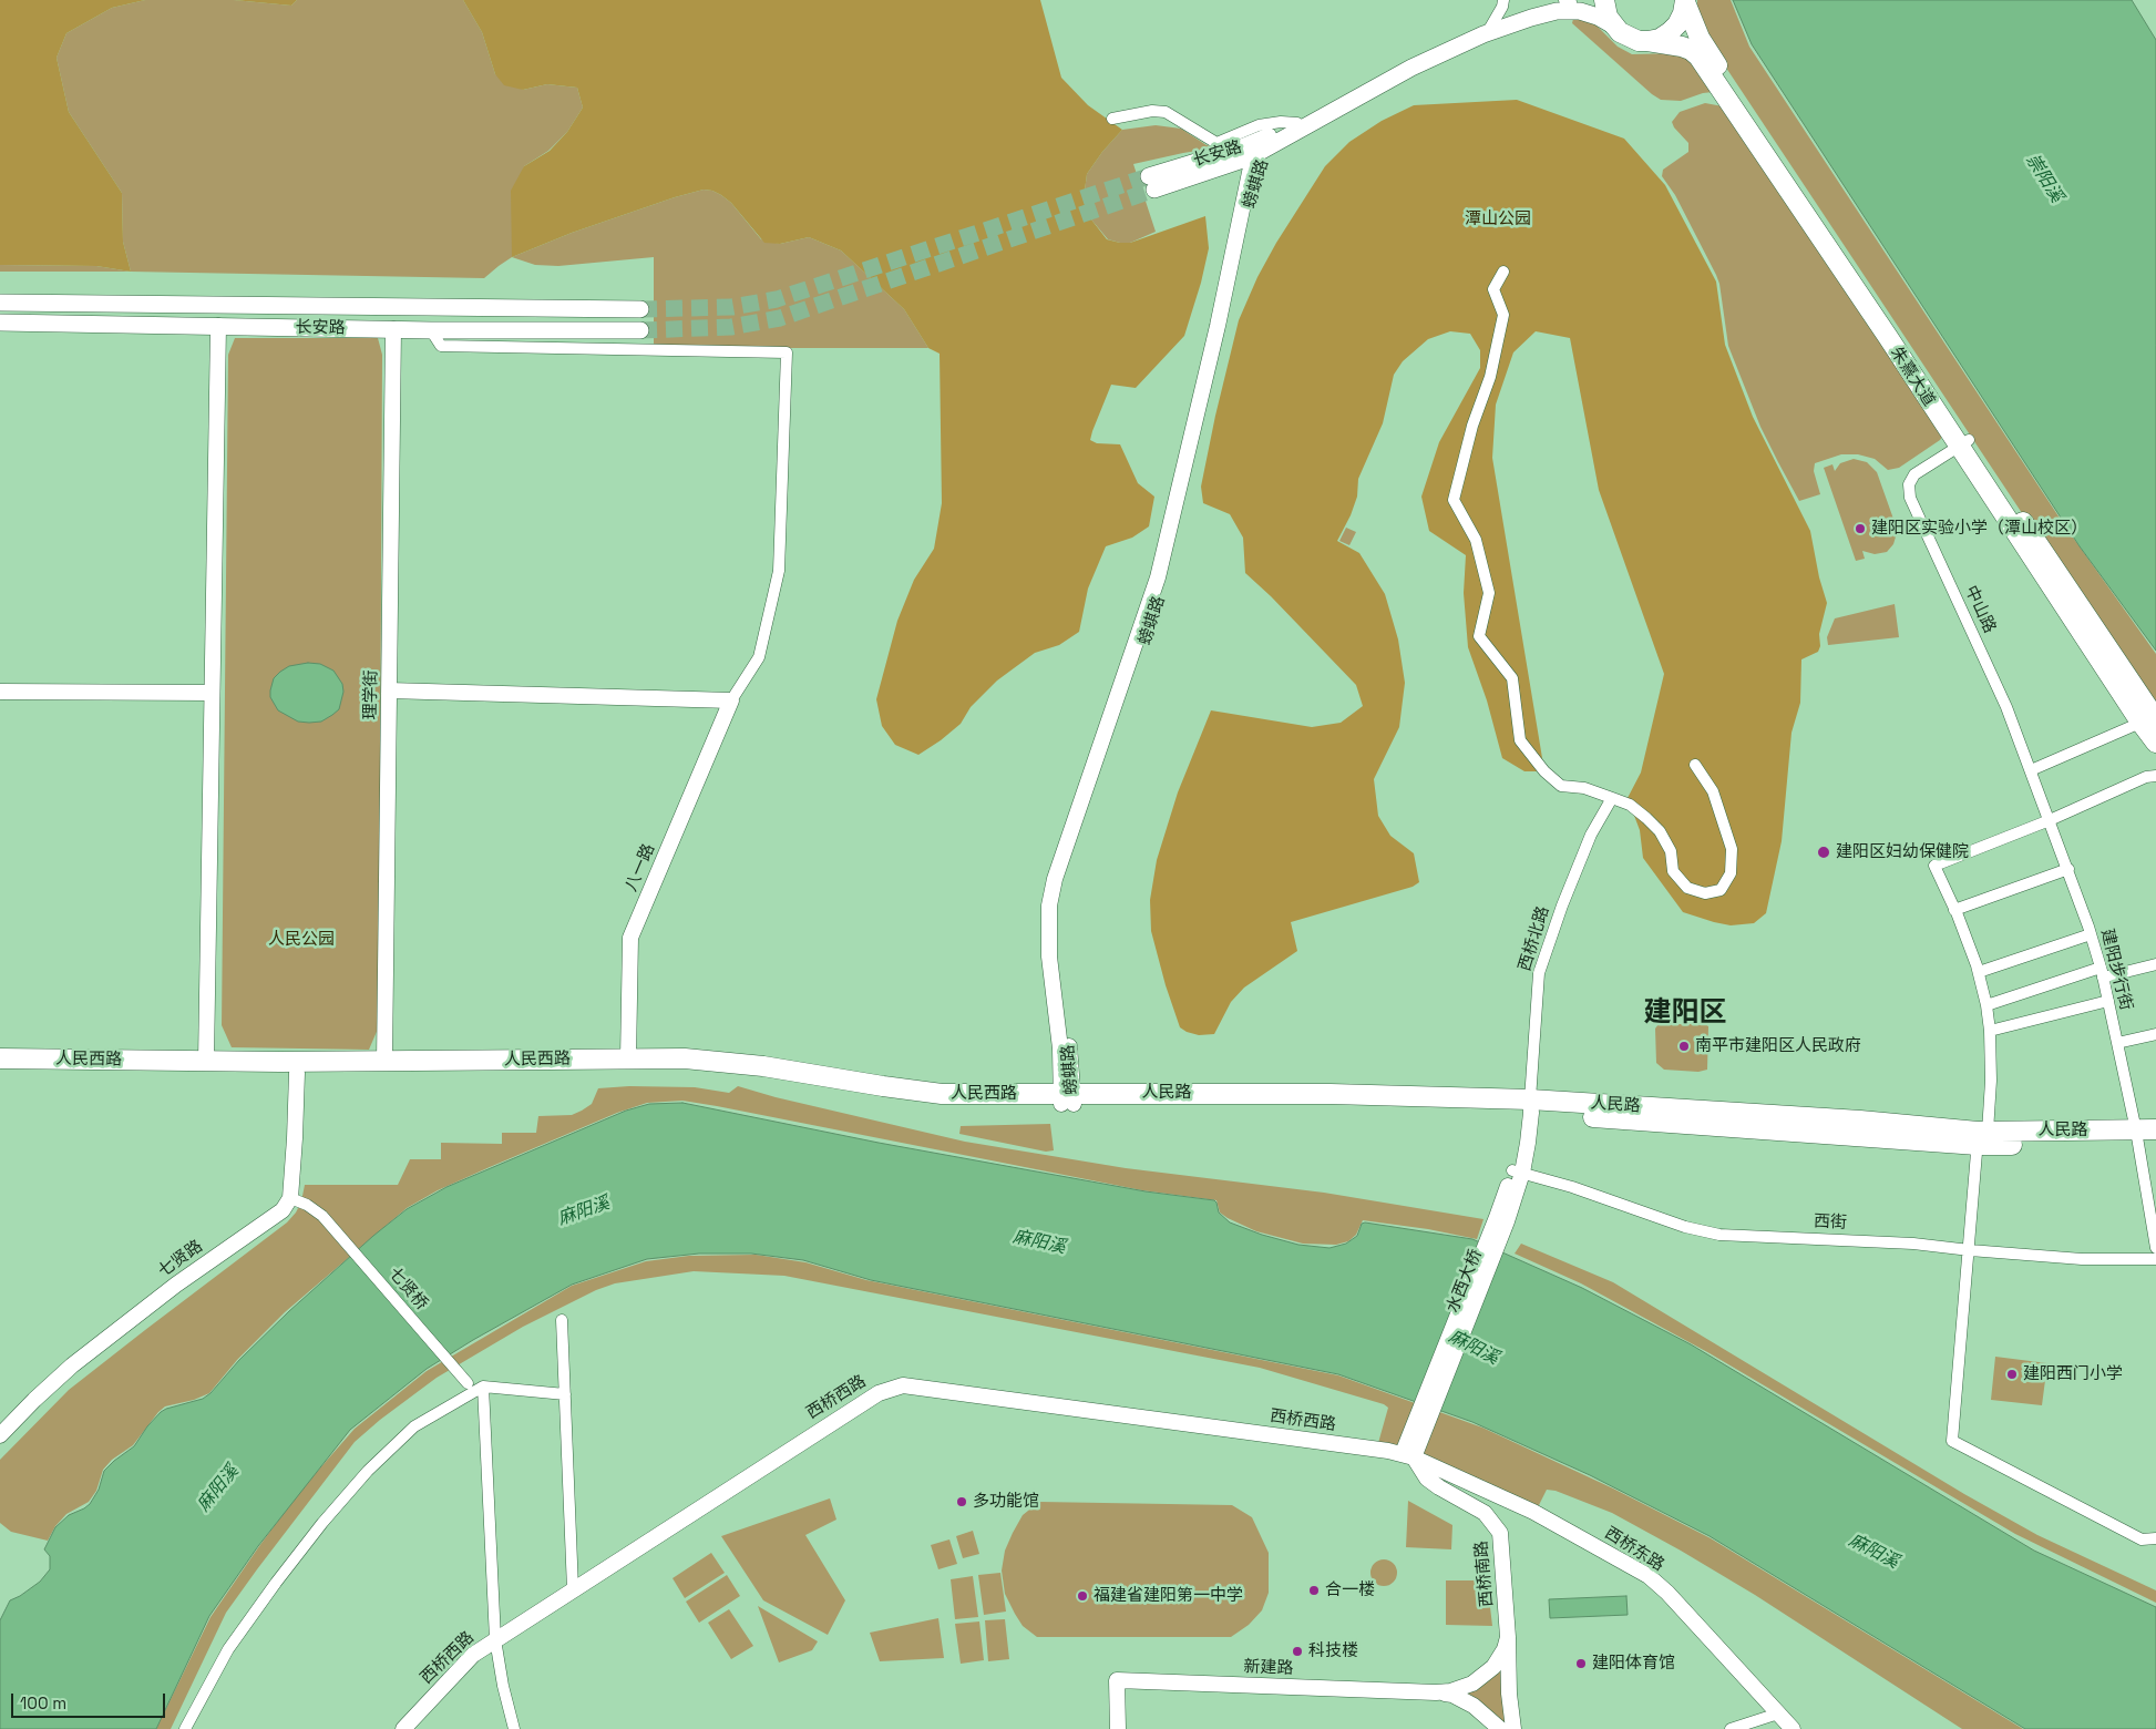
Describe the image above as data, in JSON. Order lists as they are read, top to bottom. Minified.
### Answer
{"streets":{"highway":["朱熹大道","人民西路","人民路"],"main road":["长安路","螃蜞路"],"street":["中山路","理学街","八一路","西桥北路","建阳步行街","西街","七贤路","水西大桥","七贤桥","西桥西路","西桥东路","西桥南路","新建路"]},"crossings":[["长安路","螃蜞路"],["长安路","理学街"],["螃蜞路","人民西路"],["螃蜞路","人民路"],["朱熹大道","中山路"],["中山路","建阳步行街"],["理学街","人民西路"],["八一路","人民西路"],["西桥北路","人民路"],["西桥北路","水西大桥"],["建阳步行街","人民路"],["人民西路","人民路"],["人民路","水西大桥"],["西街","水西大桥"],["七贤路","七贤桥"],["水西大桥","西桥西路"],["水西大桥","西桥东路"],["水西大桥","西桥南路"],["西桥西路","西桥东路"],["西桥西路","西桥南路"],["西桥东路","西桥南路"],["西桥南路","新建路"]],"districts":["建阳区"],"water":["崇阳溪","麻阳溪"],"parks":["潭山公园","人民公园"],"places":["建阳区实验小学（潭山校区）","建阳区妇幼保健院","南平市建阳区人民政府","建阳西门小学","多功能馆","合一楼","福建省建阳第一中学","科技楼","建阳体育馆"],"scale_bar":"100 m"}
